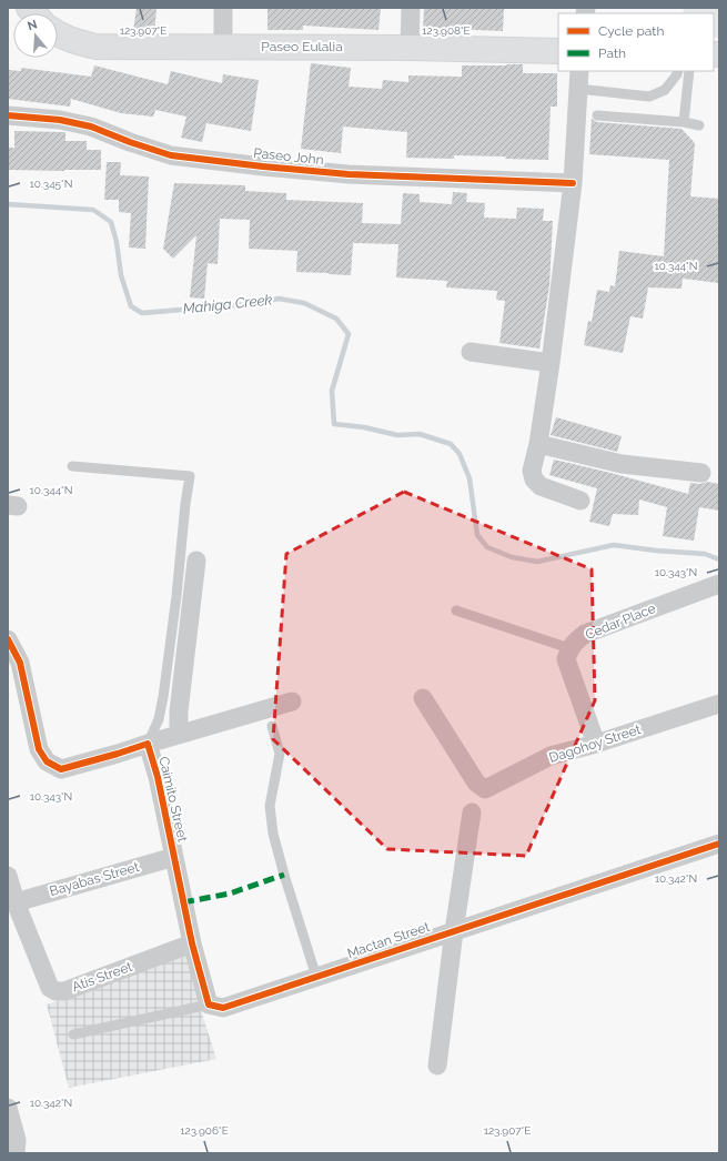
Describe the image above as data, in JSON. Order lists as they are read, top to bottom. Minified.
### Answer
{"streets":{"street":["Paseo Eulalia","Paseo John","Cedar Place","Dagohoy Street","Caimito Street","Bayabas Street","Mactan Street","Atis Street"]},"crossings":[["Cedar Place","Dagohoy Street"],["Caimito Street","Bayabas Street"],["Bayabas Street","Atis Street"]],"water":["Mahiga Creek"],"legend":["Cycle path","Path"],"north":"top","coordinates":["123.907°E","123.908°E","10.345°N","10.344°N","10.343°N","10.342°N","123.906°E"]}
